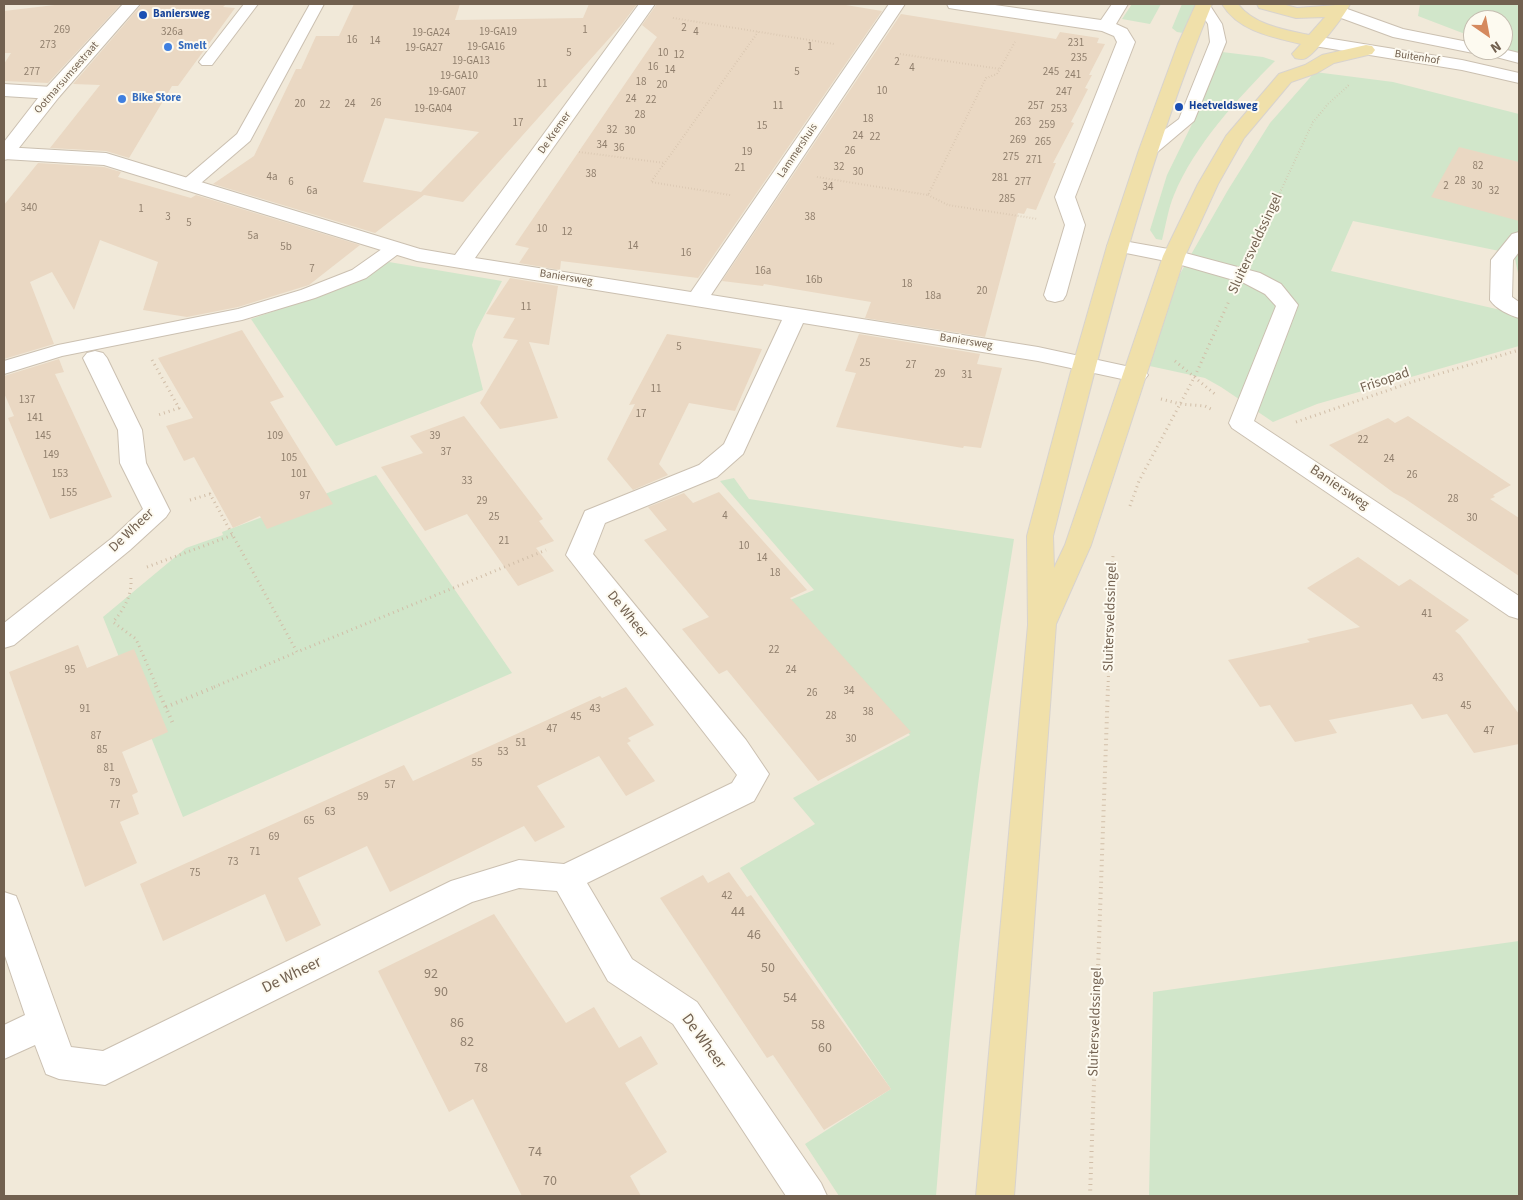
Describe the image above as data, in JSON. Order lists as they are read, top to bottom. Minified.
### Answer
{"streets":{"street":["Buitenhof","Ootmarsumsestraat","De Kremer","Lammershuis","Baniersweg","De Wheer"],"path":["Sluitersveldssingel","Frisopad"]},"crossings":[["Ootmarsumsestraat","Baniersweg"],["De Kremer","Baniersweg"],["Lammershuis","Baniersweg"],["Sluitersveldssingel","Baniersweg"],["Baniersweg","Frisopad"],["Baniersweg","De Wheer"]],"places":["Baniersweg","Smelt","Bike Store","Heetveldsweg"],"house_numbers":["2","269","1","326a","19-GA19","4","19-GA24","16","14","231","273","19-GA16","1","19-GA27","5","10","12","235","19-GA13","2","16","4","14","277","5","245","241","19-GA10","18","11","20","10","19-GA07","247","24","22","26","20","24","22","11","257","19-GA04","253","28","18","263","17","259","15","32","30","24","22","269","265","34","36","26","19","275","271","82","32","21","30","38","4a","281","28","6","277","2","30","34","6a","32","285","340","1","3","38","5","10","12","5a","14","5b","16","7","16a","16b","18","20","18a","11","5","25","27","29","31","11","137","17","141","145","109","39","22","37","149","105","24","153","101","26","33","155","97","28","29","4","25","30","21","10","14","18","41","22","95","24","43","34","26","45","91","43","38","28","45","47","47","87","30","51","85","53","55","81","79","57","59","77","63","65","69","71","73","75","42","44","46","50","92","90","54","86","58","82","60","78","74","70"],"north":"bottom right"}
